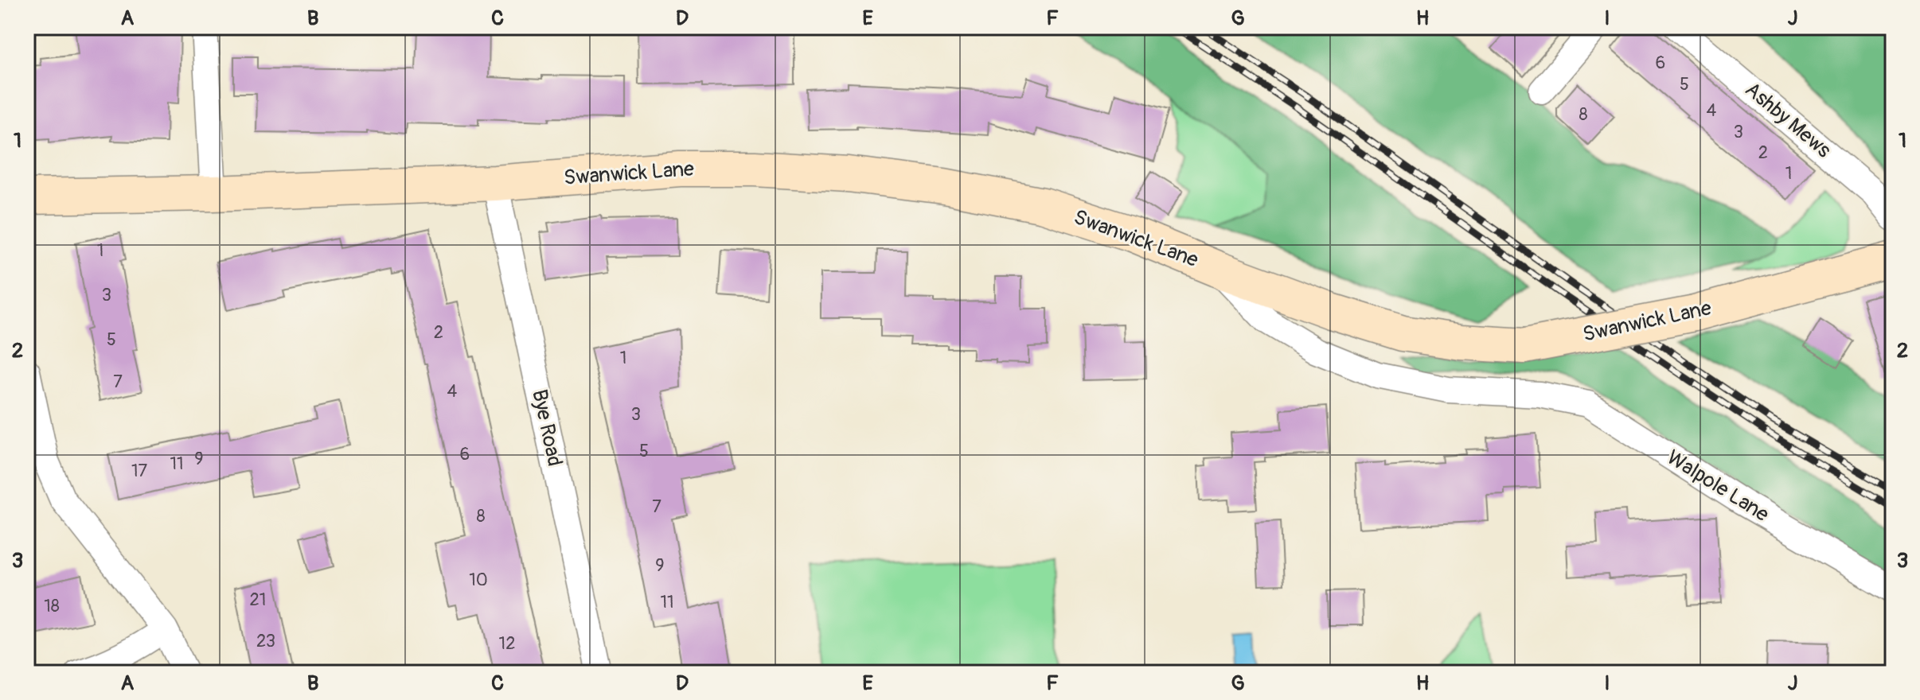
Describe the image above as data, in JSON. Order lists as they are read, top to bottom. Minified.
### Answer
{"streets":{"street":["Ashby Mews","Swanwick Lane","Bye Road","Walpole Lane"]},"crossings":[["Swanwick Lane","Bye Road"],["Swanwick Lane","Walpole Lane"]],"house_numbers":["6","5","4","8","3","2","1","1","3","2","5","1","7","4","3","5","6","9","11","17","7","8","9","10","21","11","18","23","12"],"grid":{"columns":["A","B","C","D","E","F","G","H","I","J"],"rows":["1","2","3"]}}
